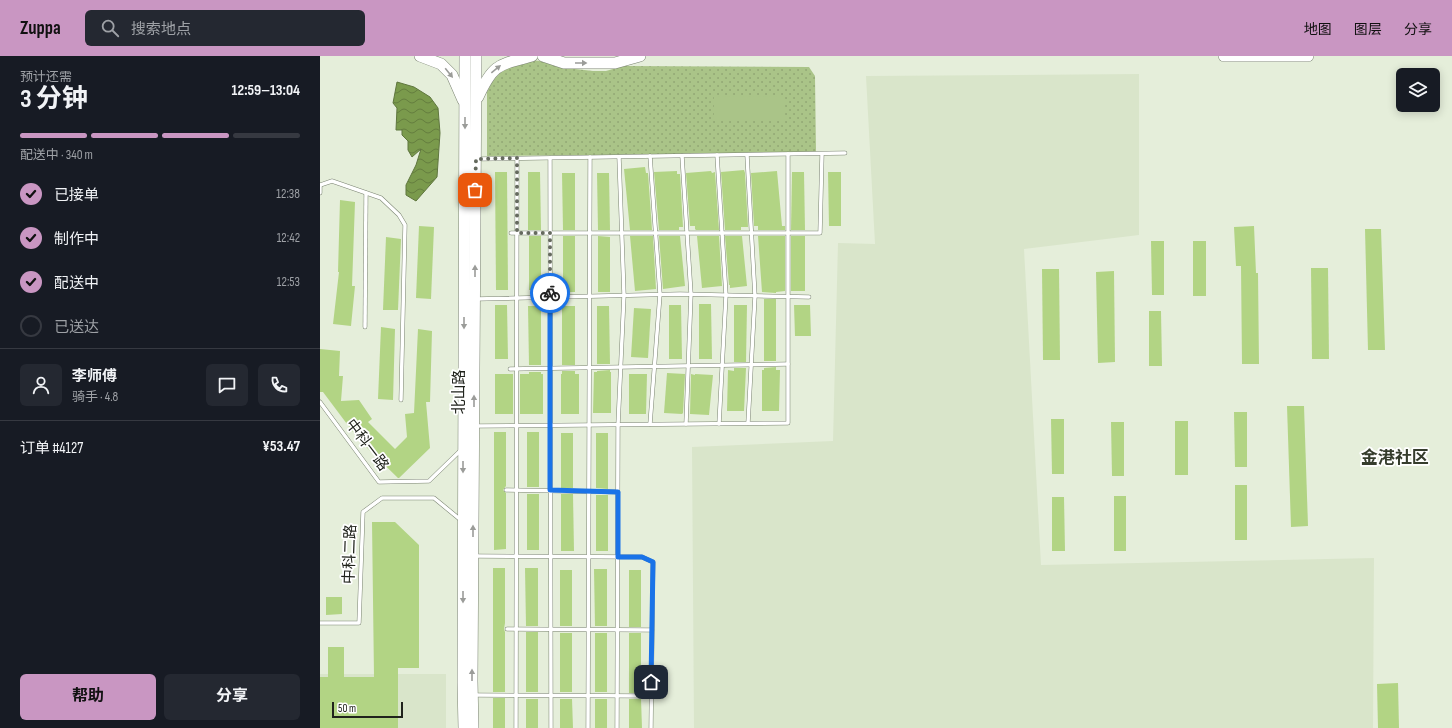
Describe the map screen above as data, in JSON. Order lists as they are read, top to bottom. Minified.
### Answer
{"streets":{"street":["北山路"],"lane":["中科一路","中科二路"]},"crossings":[["北山路","中科一路"],["北山路","中科二路"]],"districts":["金港社区"],"scale_bar":"50 m","page":{"header":"Zuppa","search":"搜索地点","nav":["地图","图层","分享"],"heading":["3 分钟","预计还需","12:59–13:04"],"panel":["李师傅","骑手 · 4.8","订单 #4127","¥53.47"],"bar":"配送中 · 340 m","list":[["已接单","12:38"],["制作中","12:42"],["配送中","12:53"],"已送达"],"buttons":["帮助","分享"],"scale":"50 m"}}
